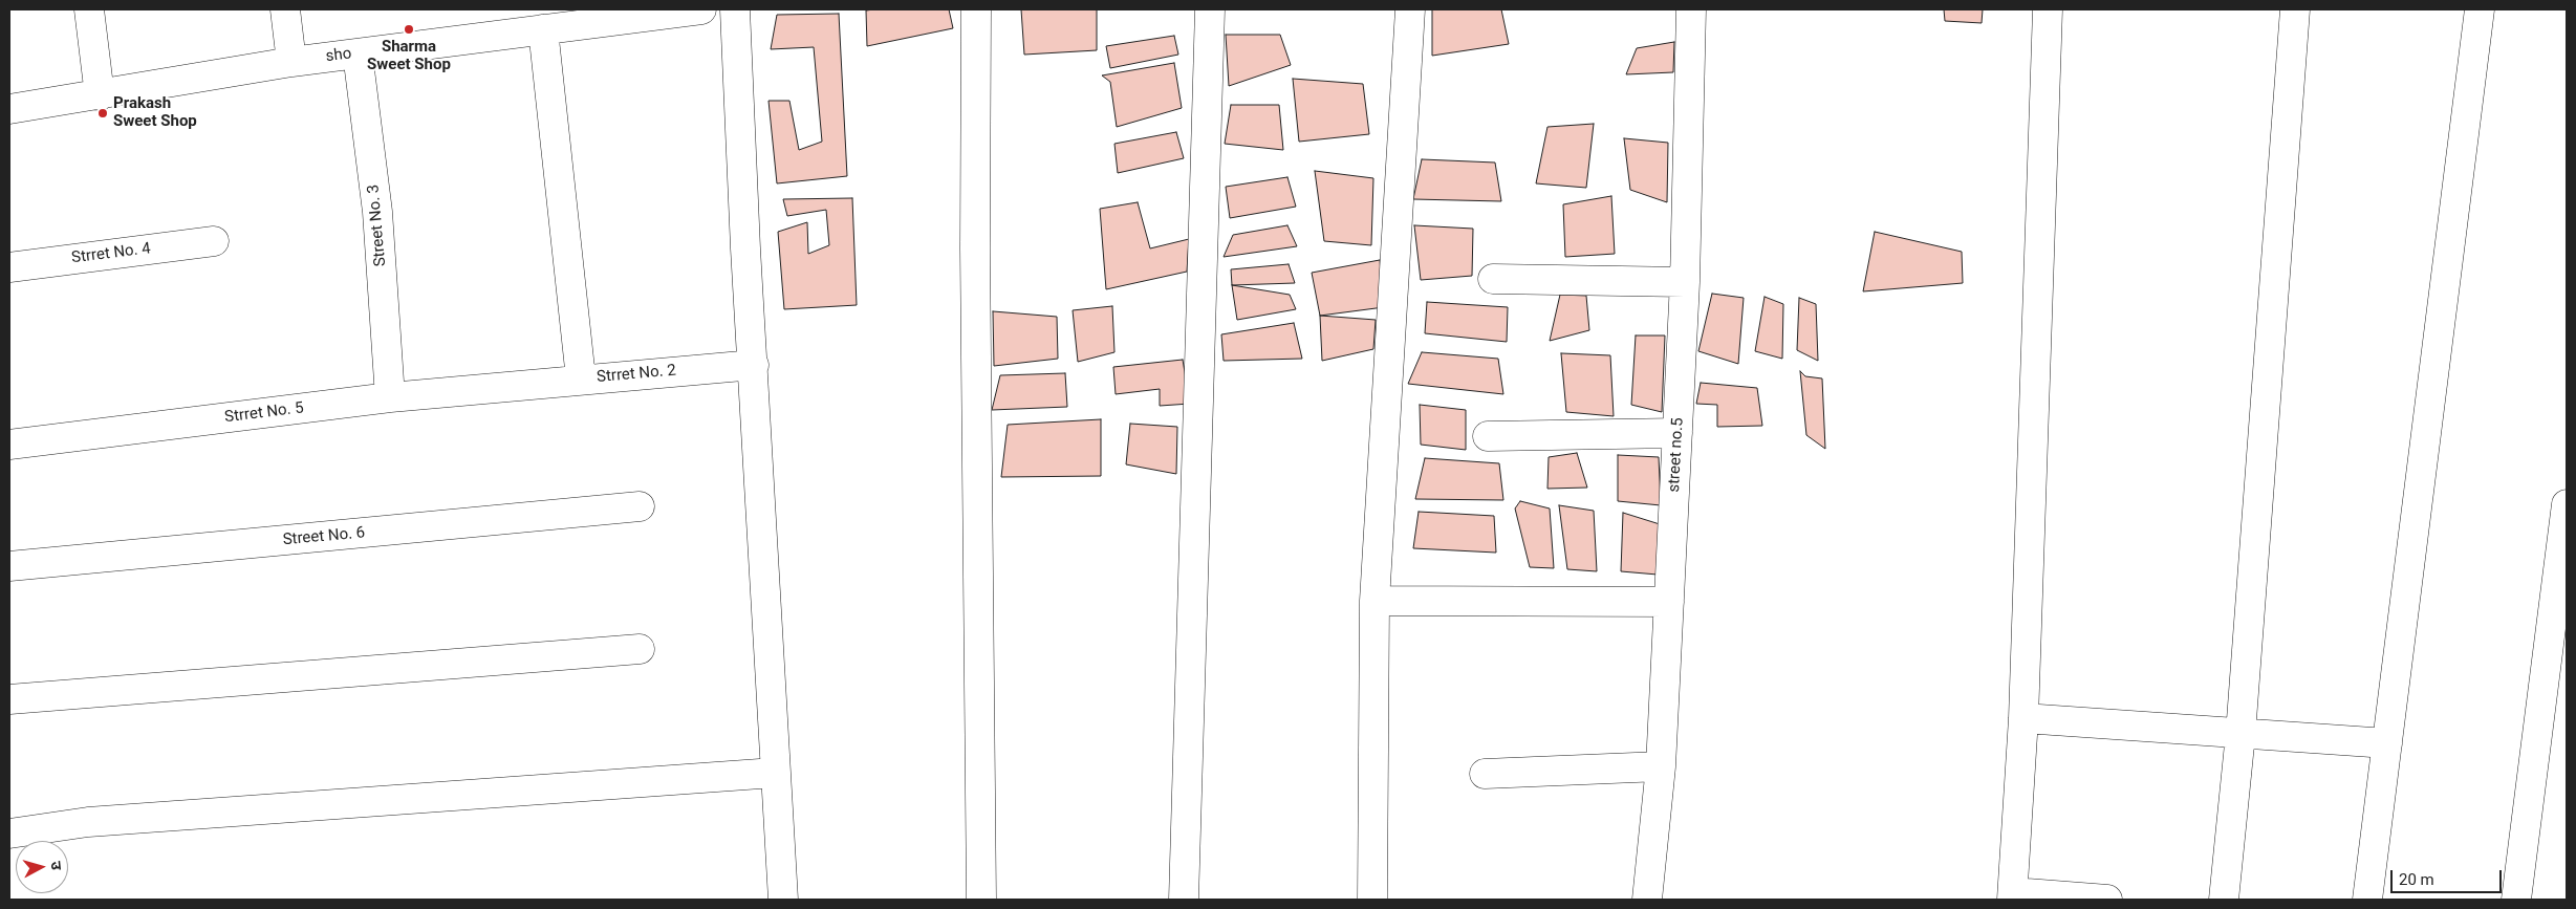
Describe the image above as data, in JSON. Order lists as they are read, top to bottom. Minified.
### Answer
{"streets":{"street":["sho","Street No. 3","Strret No. 4","Strret No. 2","Strret No. 5","street no.5","Street No. 6"]},"crossings":[["sho","Street No. 3"],["Street No. 3","Strret No. 5"],["Strret No. 2","Strret No. 5"]],"places":["Sharma Sweet Shop","Prakash Sweet Shop"],"scale_bar":"20 m","north":"right"}
